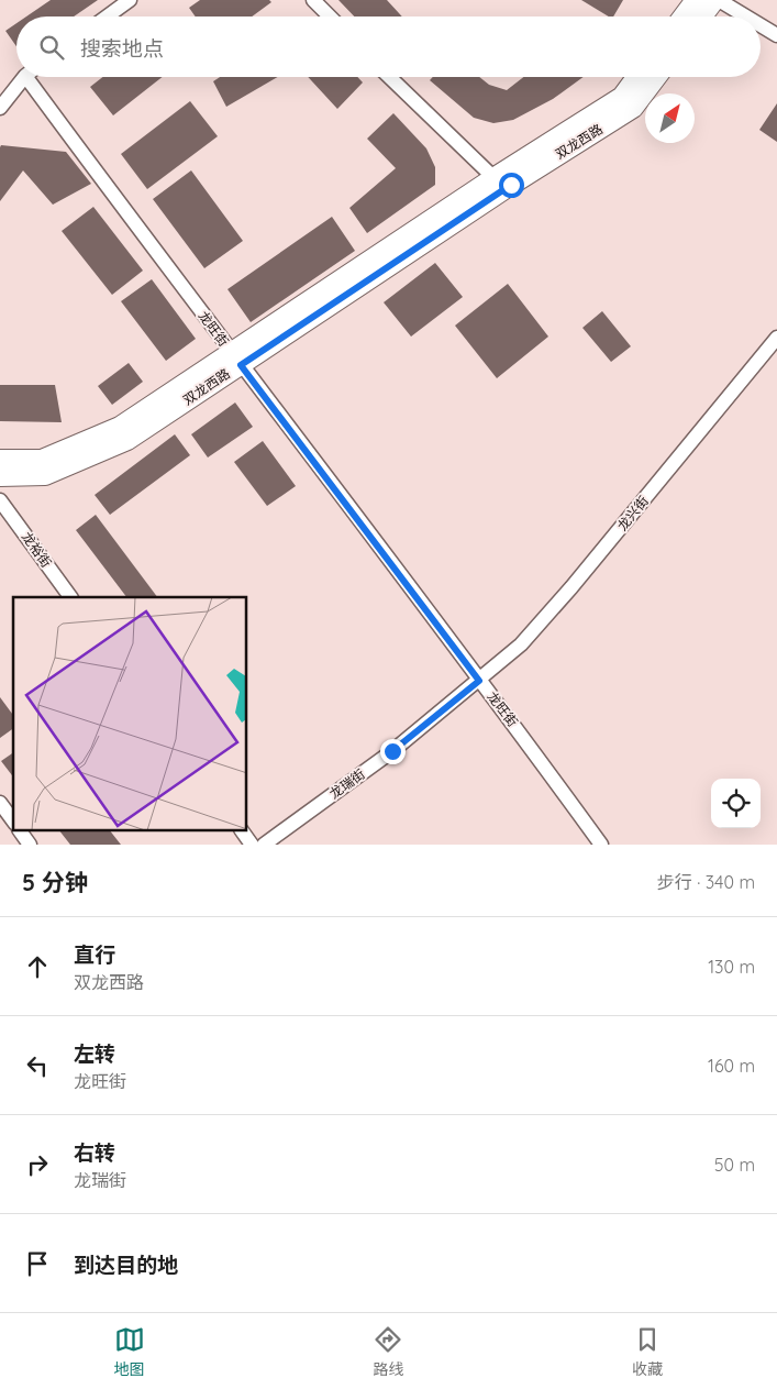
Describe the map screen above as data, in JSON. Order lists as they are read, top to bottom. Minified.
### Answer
{"streets":{"main road":["双龙西路"],"street":["龙旺街","龙兴街","龙裕街","龙瑞街"]},"crossings":[["双龙西路","龙旺街"],["龙旺街","龙兴街"],["龙旺街","龙瑞街"],["龙兴街","龙瑞街"]],"north":"top right","page":{"search":"搜索地点","heading":["5 分钟","步行 · 340 m"],"list":[["直行","双龙西路","130 m"],["左转","龙旺街","160 m"],["右转","龙瑞街","50 m"],"到达目的地"],"nav":["地图","路线","收藏"]}}
